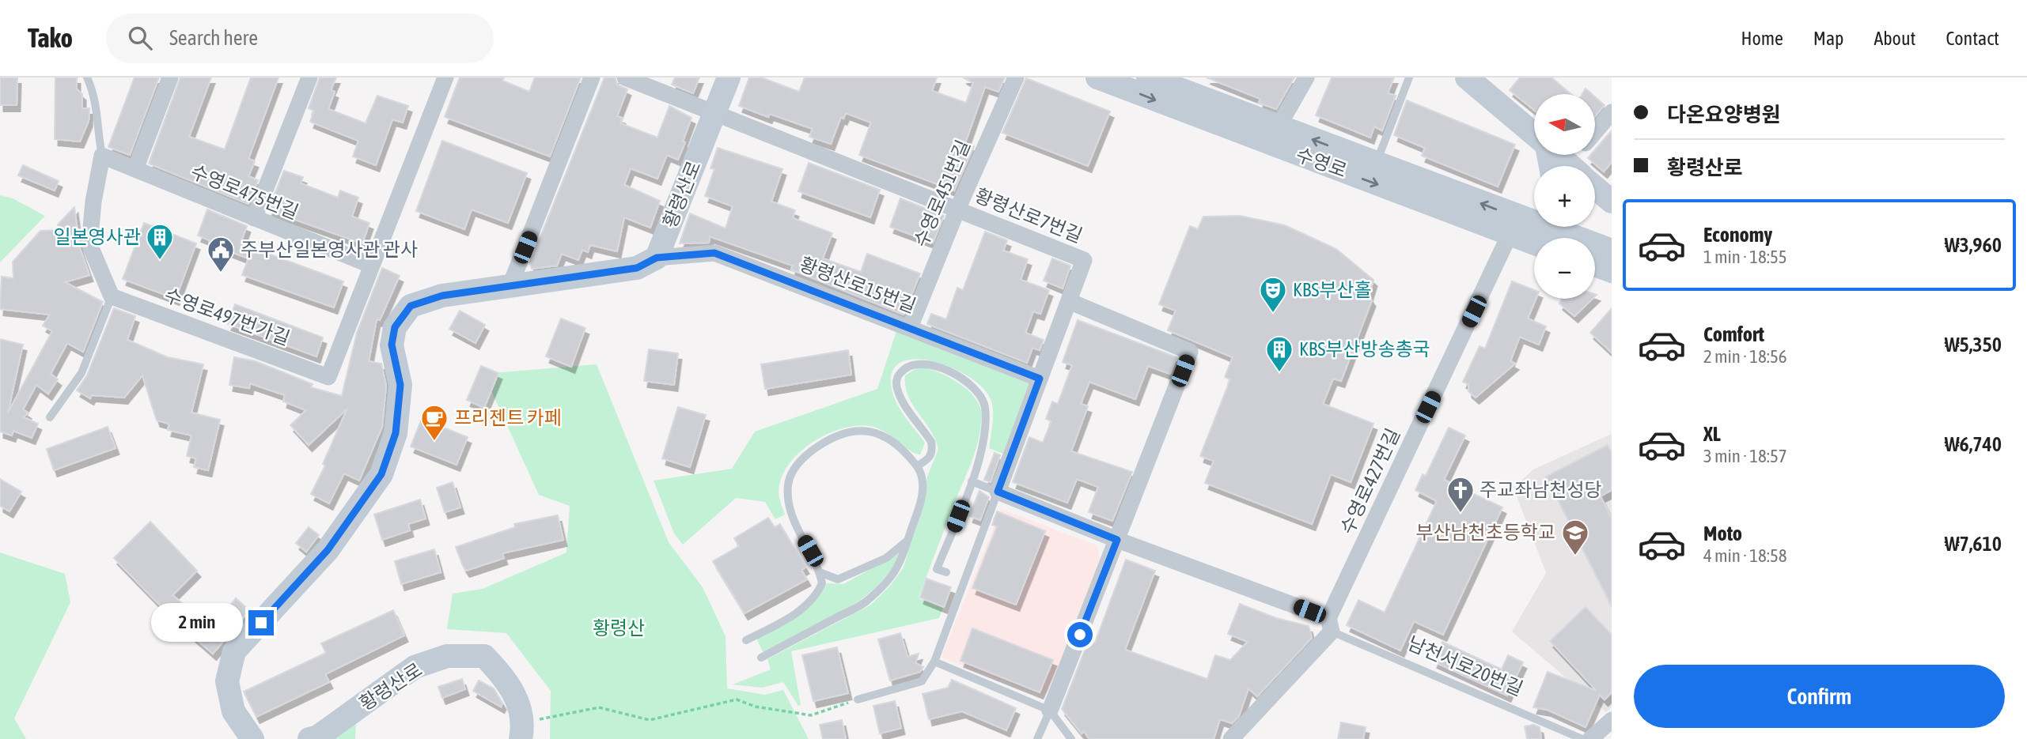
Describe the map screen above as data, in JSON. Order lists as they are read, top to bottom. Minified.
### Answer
{"streets":{"street":["수영로","수영로475번길","수영로451번길","황령산로","황령산로7번길","황령산로15번길","수영로497번가길","수영로427번길","남천서로20번길"]},"crossings":[["수영로","수영로427번길"],["수영로475번길","수영로497번가길"],["수영로451번길","황령산로7번길"],["수영로451번길","황령산로15번길"],["황령산로","황령산로7번길"],["황령산로","황령산로15번길"],["황령산로7번길","황령산로15번길"],["황령산로7번길","남천서로20번길"],["수영로427번길","남천서로20번길"]],"parks":["황령산"],"places":{"building":["일본영사관","KBS부산방송총국"],"public building":["주부산일본영사관 관사"],"theatre":["KBS부산홀"],"cafe":["프리젠트 카페"],"church":["주교좌남천성당"],"school or university":["부산남천초등학교"]},"north":"left","page":{"header":"Tako","search":"Search here","nav":["Home","Map","About","Contact"],"banner":["다온요양병원","황령산로"],"map_buttons":["+","−"],"list":[{"name":"Economy","note":"1 min · 18:55","value":"₩3,960"},{"name":"Comfort","note":"2 min · 18:56","value":"₩5,350"},{"name":"XL","note":"3 min · 18:57","value":"₩6,740"},{"name":"Moto","note":"4 min · 18:58","value":"₩7,610"}],"bubble":"2 min","buttons":"Confirm"}}
